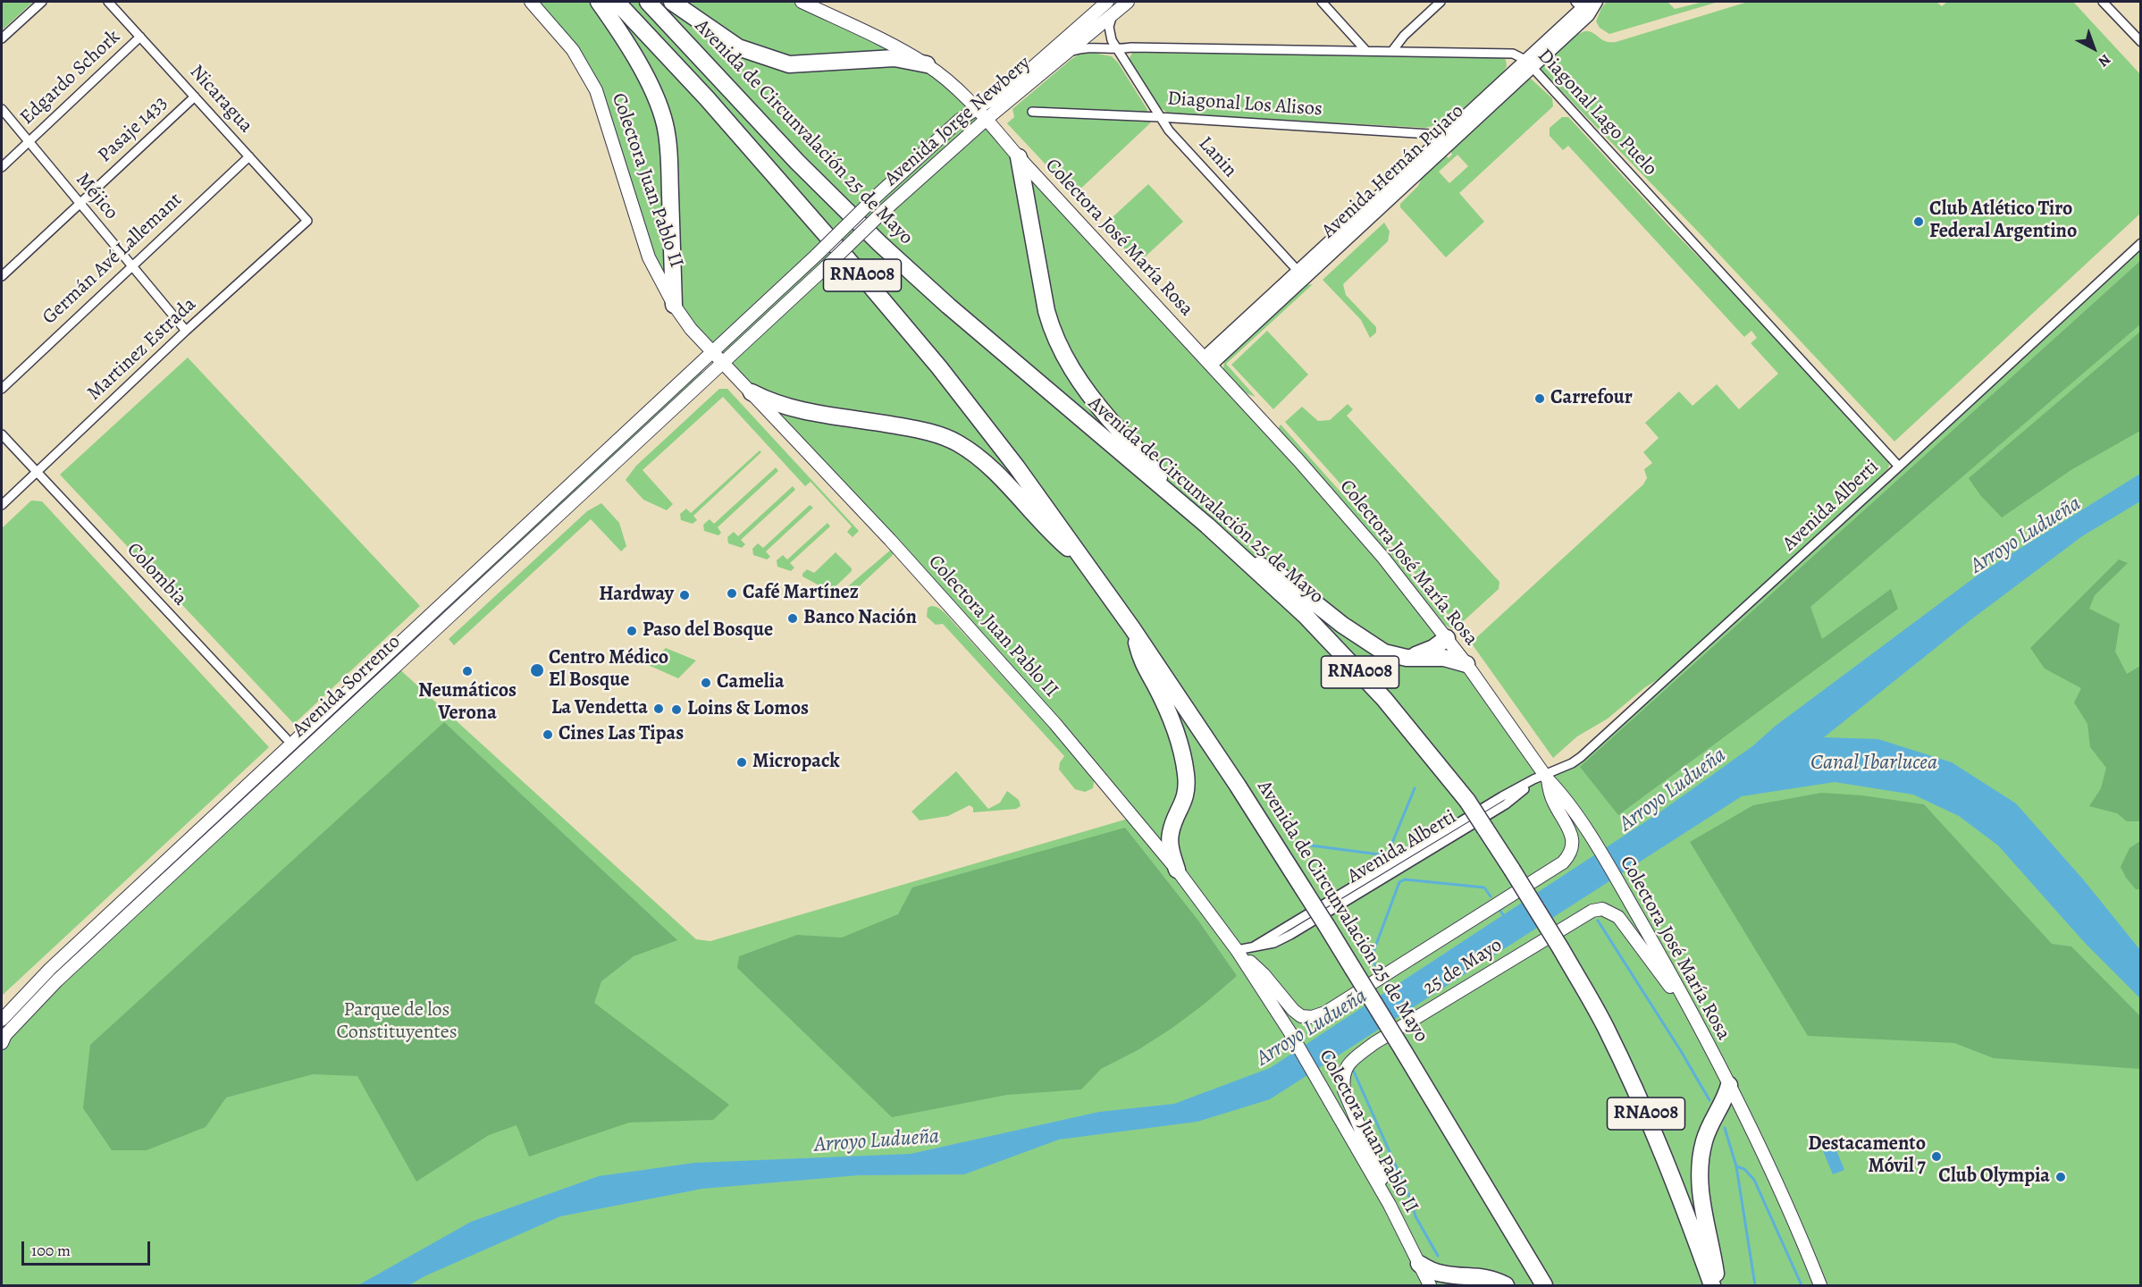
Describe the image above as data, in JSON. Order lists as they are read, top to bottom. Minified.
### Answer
{"streets":{"highway":["Avenida de Circunvalación 25 de Mayo","RNA008"],"main road":["Avenida Jorge Newbery","Colectora Juan Pablo II","Colectora José María Rosa","Avenida Sorrento","25 de Mayo"],"street":["Edgardo Schork","Nicaragua","Diagonal Los Alisos","Diagonal Lago Puelo","Pasaje 1433","Lanin","Avenida Hernán Pujato","Méjico","Germán Avé Lallemant","Martinez Estrada","Avenida Alberti","Colombia"]},"crossings":[["Edgardo Schork","Nicaragua"],["Edgardo Schork","Méjico"],["Nicaragua","Pasaje 1433"],["Nicaragua","Germán Avé Lallemant"],["Nicaragua","Martinez Estrada"],["Diagonal Los Alisos","Lanin"],["Diagonal Los Alisos","Avenida Hernán Pujato"],["Diagonal Lago Puelo","Avenida Jorge Newbery"],["Diagonal Lago Puelo","Lanin"],["Diagonal Lago Puelo","Avenida Hernán Pujato"],["Diagonal Lago Puelo","Avenida Alberti"],["Avenida Jorge Newbery","Colectora Juan Pablo II"],["Avenida Jorge Newbery","Colectora José María Rosa"],["Avenida Jorge Newbery","Avenida Sorrento"],["Pasaje 1433","Méjico"],["Lanin","Avenida Hernán Pujato"],["Avenida Hernán Pujato","Colectora José María Rosa"],["Colectora Juan Pablo II","Avenida Alberti"],["Colectora Juan Pablo II","Avenida Sorrento"],["Colectora Juan Pablo II","25 de Mayo"],["Méjico","Germán Avé Lallemant"],["Méjico","Martinez Estrada"],["Colectora José María Rosa","Avenida Alberti"],["Colectora José María Rosa","25 de Mayo"],["Martinez Estrada","Colombia"],["Avenida Alberti","25 de Mayo"]],"water":["Arroyo Ludueña","Canal Ibarlucea"],"parks":["Parque de los Constituyentes"],"places":["Club Atlético Tiro Federal Argentino","Carrefour","Café Martínez","Hardway","Banco Nación","Paso del Bosque","Centro Médico El Bosque","Neumáticos Verona","Camelia","La Vendetta","Loins & Lomos","Cines Las Tipas","Micropack","Destacamento Móvil 7","Club Olympia"],"scale_bar":"100 m","north":"bottom right"}
